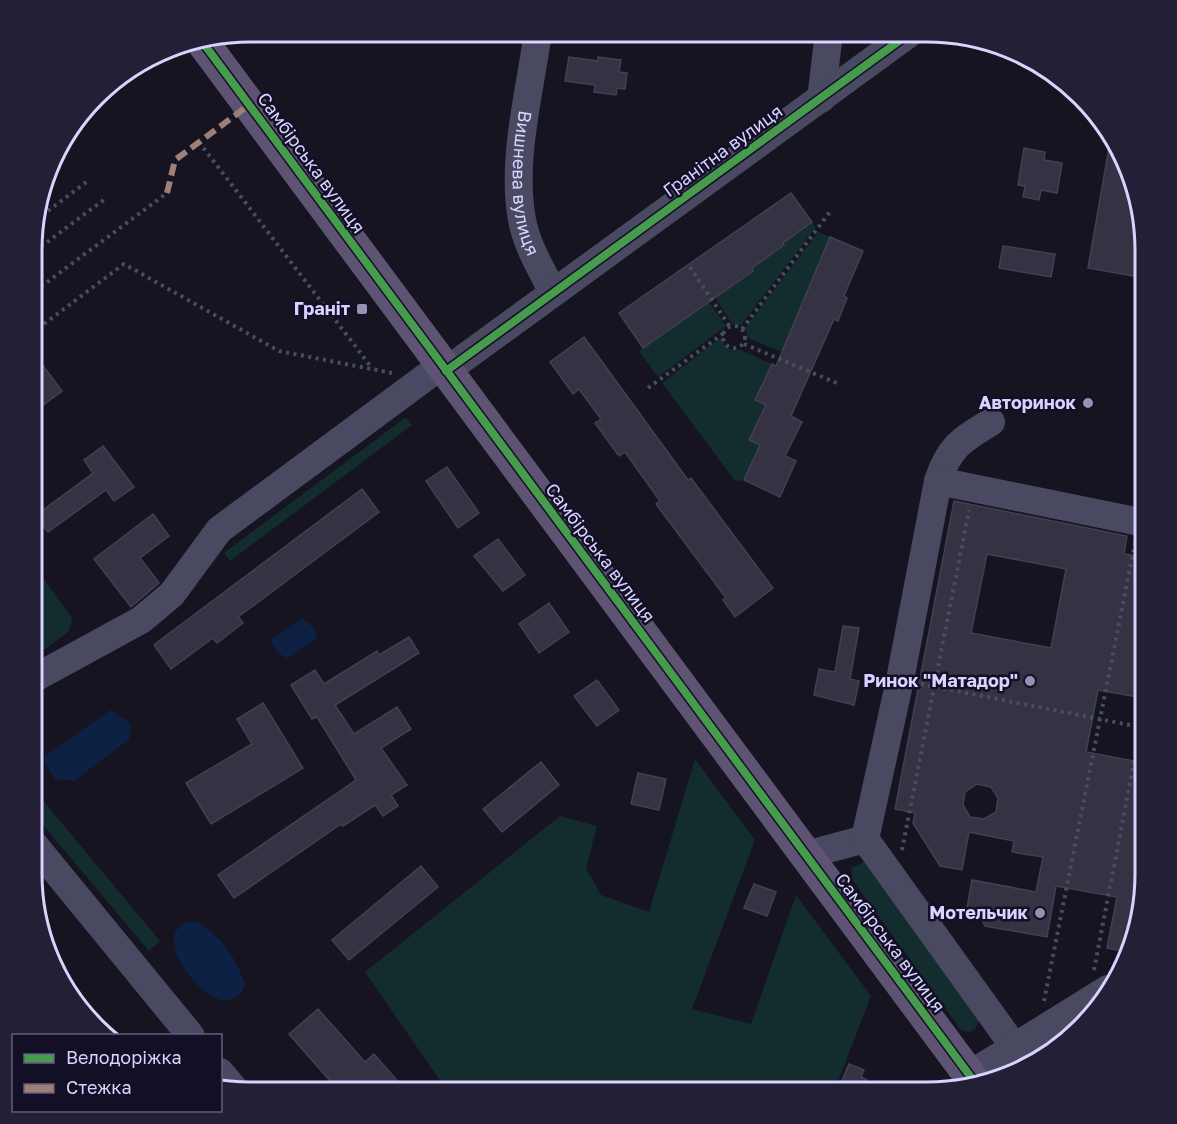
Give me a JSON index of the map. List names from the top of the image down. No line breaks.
{"streets":{"main road":["Самбірська вулиця"],"street":["Гранітна вулиця","Вишнева вулиця"]},"crossings":[["Гранітна вулиця","Самбірська вулиця"],["Гранітна вулиця","Вишнева вулиця"]],"places":{"transit":["Граніт"],"other":["Авторинок","Ринок \"Матадор\"","Мотельчик"]},"legend":["Велодоріжка","Стежка"]}
